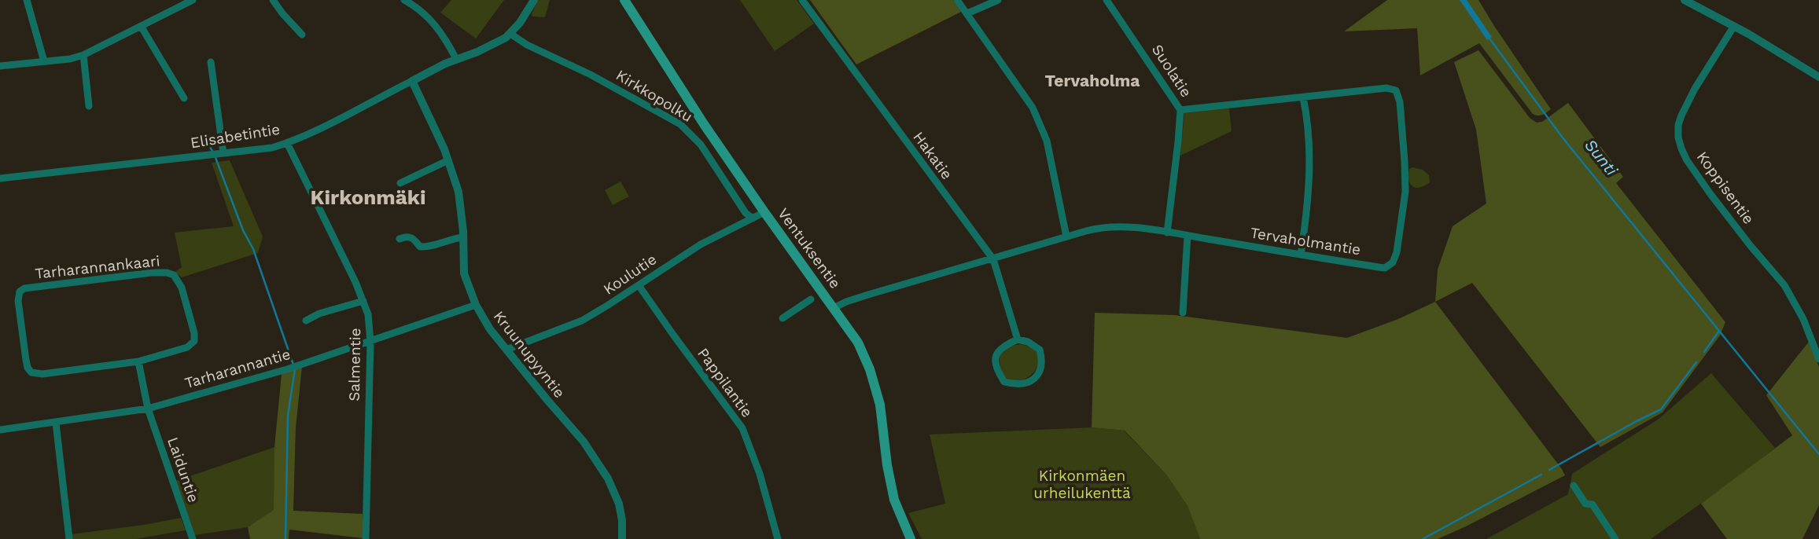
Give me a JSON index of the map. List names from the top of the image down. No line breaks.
{"streets":{"main road":["Ventuksentie"],"street":["Suolatie","Kirkkopolku","Elisabetintie","Hakatie","Koppisentie","Tervaholmantie","Tarharannankaari","Koulutie","Kruunupyyntie","Salmentie","Tarharannantie","Pappilantie","Laiduntie"]},"crossings":[["Suolatie","Tervaholmantie"],["Kirkkopolku","Elisabetintie"],["Kirkkopolku","Koulutie"],["Elisabetintie","Kruunupyyntie"],["Elisabetintie","Salmentie"],["Hakatie","Tervaholmantie"],["Tervaholmantie","Ventuksentie"],["Ventuksentie","Koulutie"],["Koulutie","Kruunupyyntie"],["Koulutie","Pappilantie"],["Kruunupyyntie","Tarharannantie"],["Salmentie","Tarharannantie"],["Tarharannantie","Laiduntie"]],"districts":["Tervaholma","Kirkonmäki"],"water":["Sunti"],"parks":["Kirkonmäen urheilukenttä"]}
